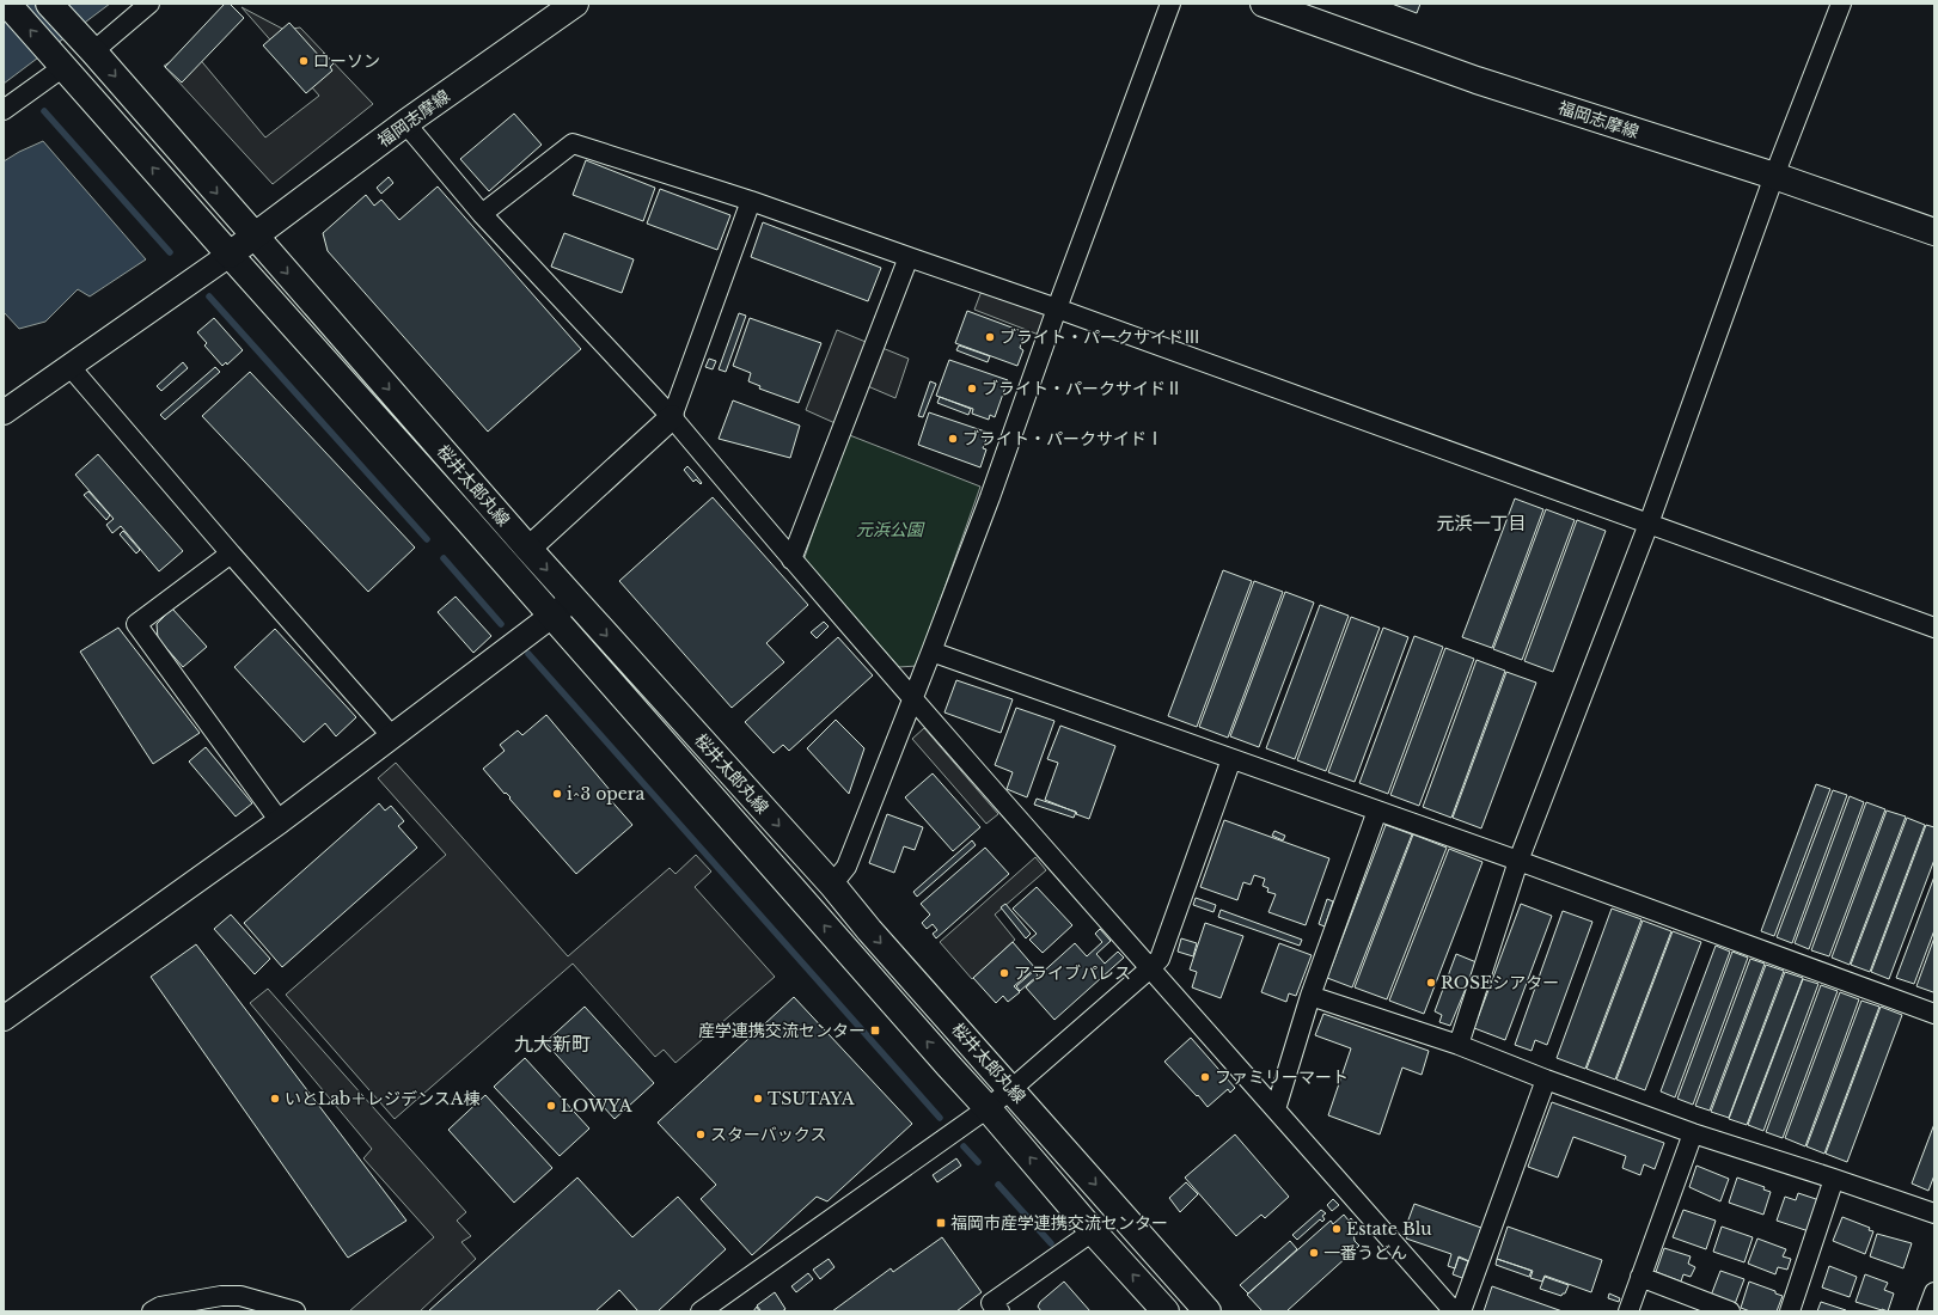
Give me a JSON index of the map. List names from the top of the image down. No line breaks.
{"streets":{"main road":["福岡志摩線","桜井太郎丸線"]},"crossings":[["福岡志摩線","桜井太郎丸線"]],"districts":["元浜一丁目","九大新町"],"parks":["元浜公園"],"places":{"other":["ローソン","ブライト・パークサイドⅢ","ブライト・パークサイドⅡ","ブライト・パークサイドⅠ","i^3 opera","アライブパレス","ROSEシアター","ファミリーマート","いとLab＋レジデンスA棟","TSUTAYA","LOWYA","スターバックス","Estate Blu","一番うどん"],"transit":["産学連携交流センター","福岡市産学連携交流センター"]}}
